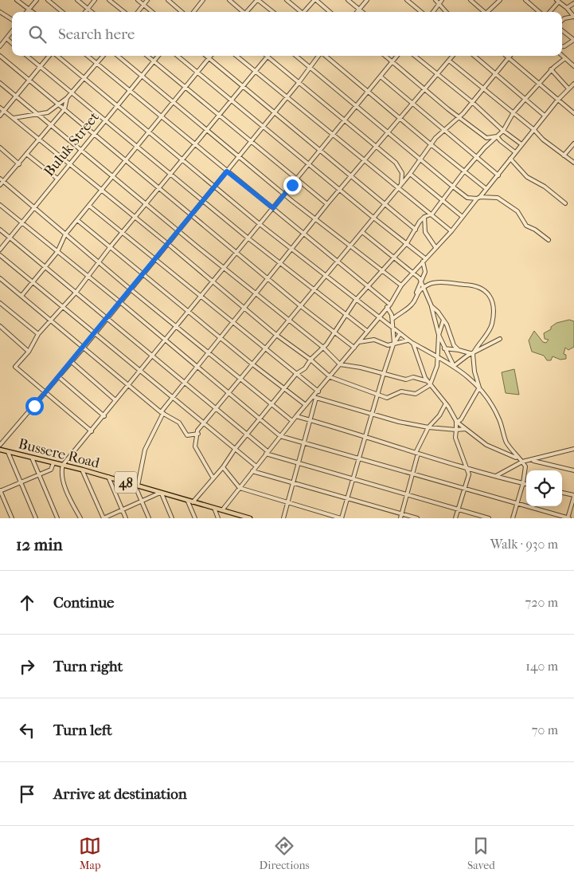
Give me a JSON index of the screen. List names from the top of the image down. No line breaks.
{"streets":{"main road":["Bussere Road","48"],"street":["Buluk Street"]},"page":{"search":"Search here","heading":["12 min","Walk · 930 m"],"list":[["Continue","720 m"],["Turn right","140 m"],["Turn left","70 m"],"Arrive at destination"],"nav":["Map","Directions","Saved"]}}
